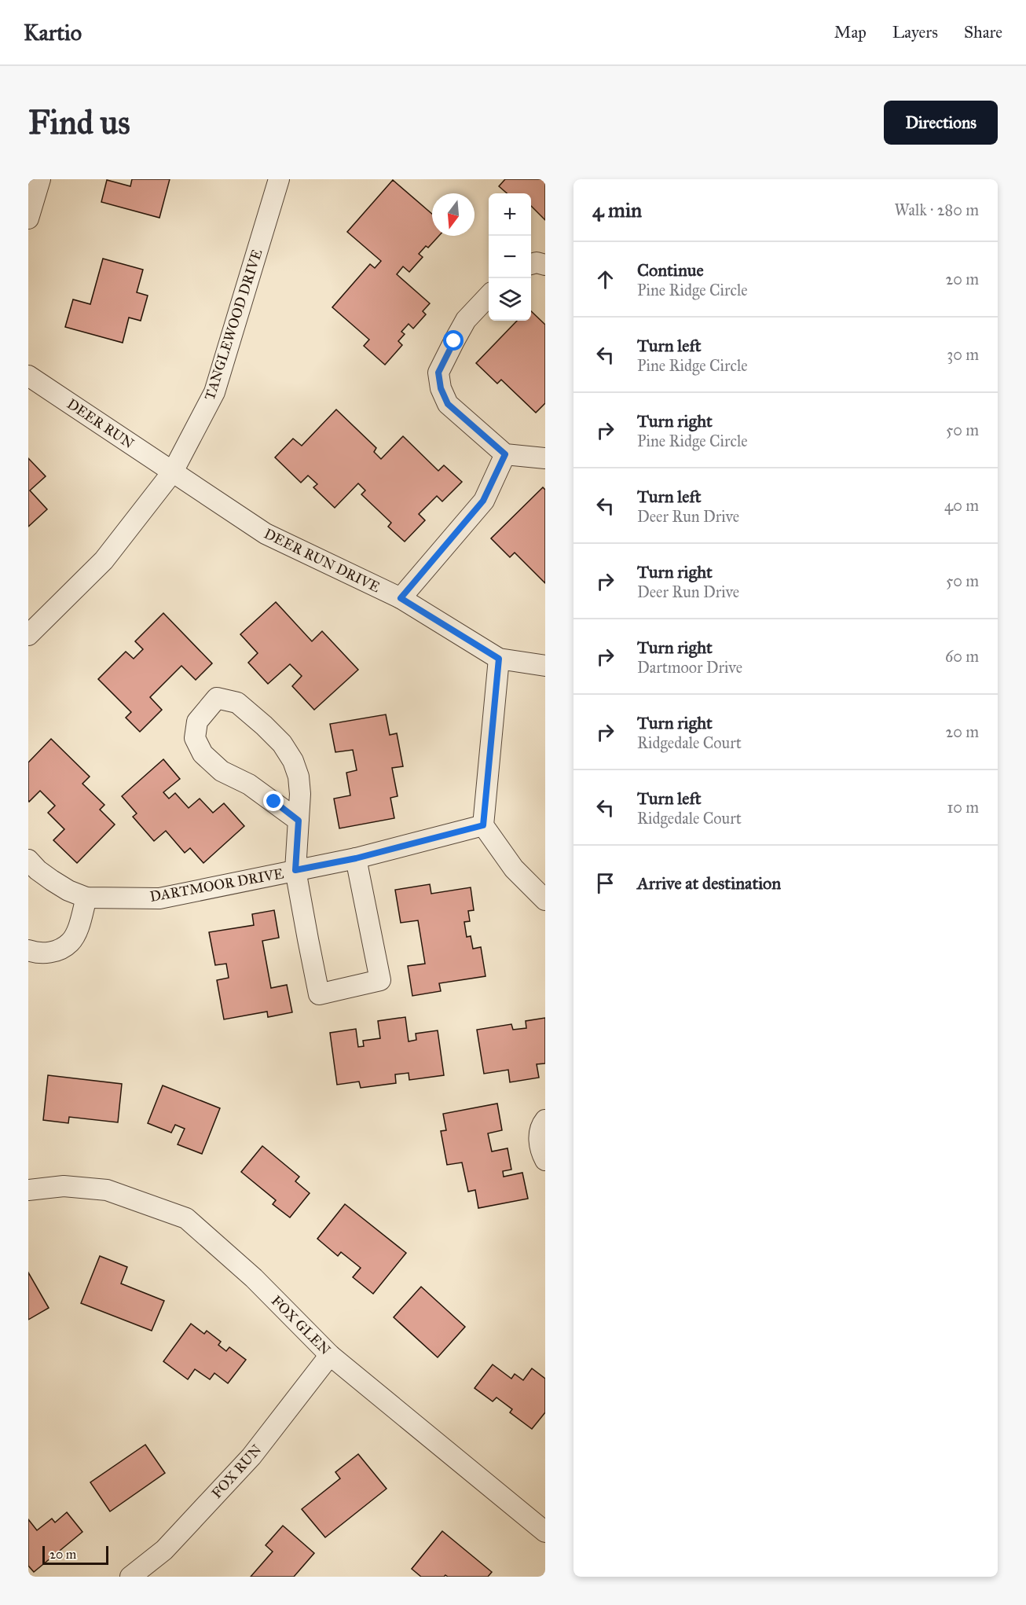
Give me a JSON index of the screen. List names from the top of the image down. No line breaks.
{"streets":{"street":["TANGLEWOOD DRIVE","DEER RUN","DEER RUN DRIVE","DARTMOOR DRIVE","FOX GLEN","FOX RUN"]},"crossings":[["TANGLEWOOD DRIVE","DEER RUN"],["TANGLEWOOD DRIVE","DEER RUN DRIVE"],["DEER RUN","DEER RUN DRIVE"],["FOX GLEN","FOX RUN"]],"scale_bar":"20 m","north":"bottom","page":{"header":"Kartio","nav":["Map","Layers","Share"],"buttons":"Directions","title":"Find us","heading":["4 min","Walk · 280 m"],"map_buttons":["+","−"],"list":[["Continue","Pine Ridge Circle","20 m"],["Turn left","Pine Ridge Circle","30 m"],["Turn right","Pine Ridge Circle","50 m"],["Turn left","Deer Run Drive","40 m"],["Turn right","Deer Run Drive","50 m"],["Turn right","Dartmoor Drive","60 m"],["Turn right","Ridgedale Court","20 m"],["Turn left","Ridgedale Court","10 m"],"Arrive at destination"],"scale":"20 m"}}
